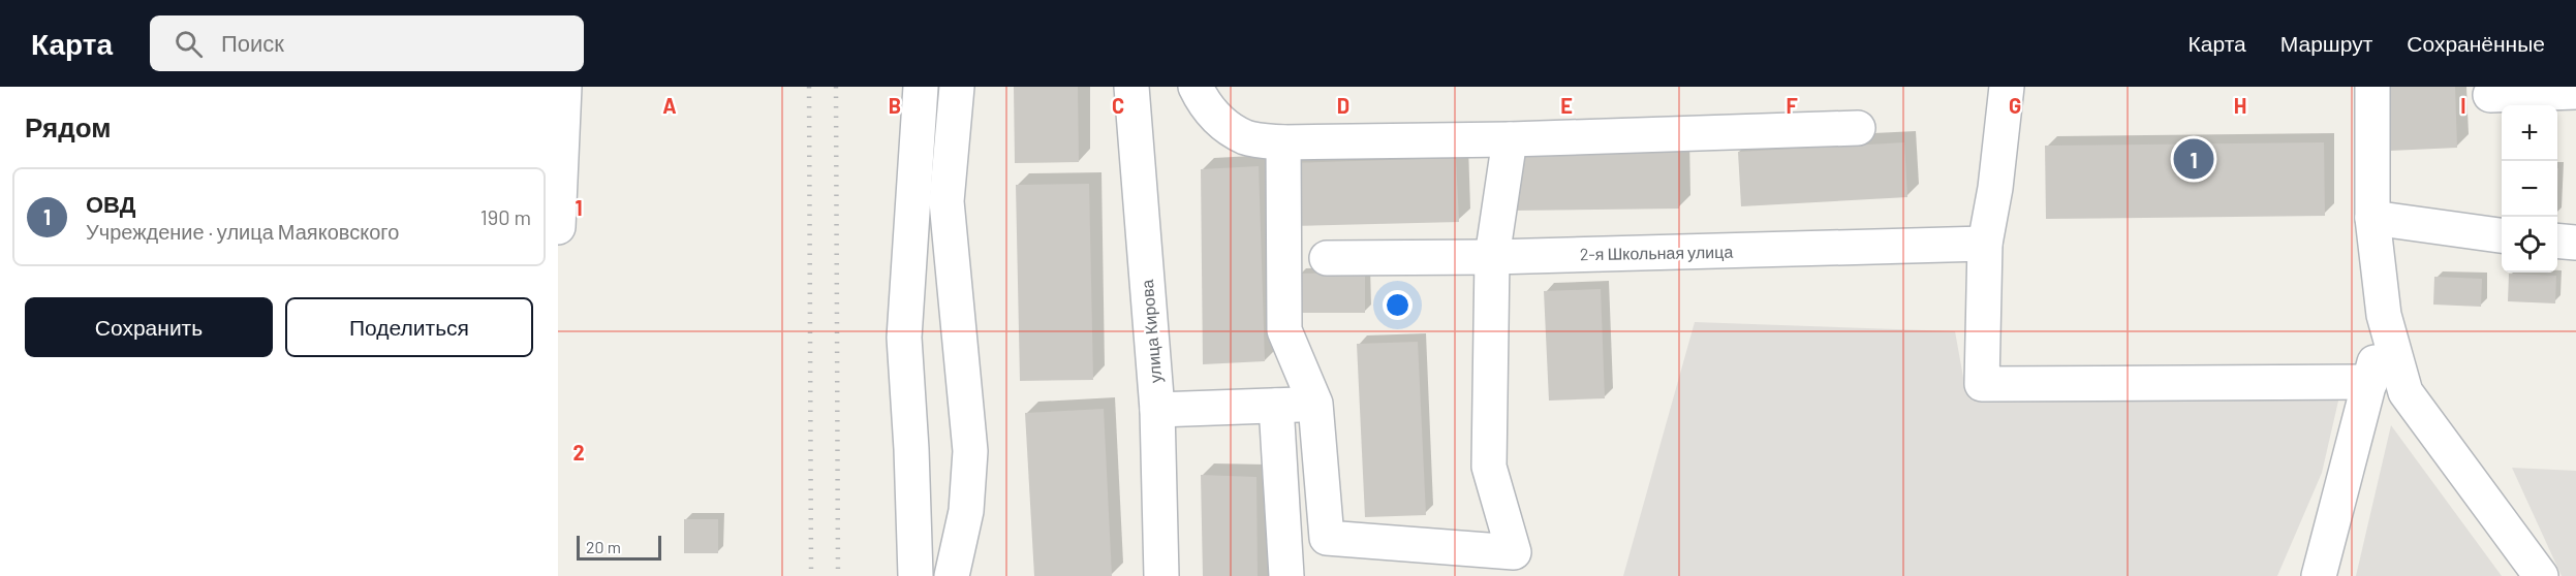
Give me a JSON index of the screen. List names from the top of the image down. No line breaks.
{"streets":{"street":["2-я Школьная улица","улица Кирова"]},"scale_bar":"20 m","page":{"header":"Карта","search":"Поиск","nav":["Карта","Маршрут","Сохранённые"],"heading":"Рядом","map_buttons":["+","−"],"pins":"1","list":[{"mark":"1","name":"ОВД","note":"Учреждение · улица Маяковского","value":"190 m"}],"buttons":["Сохранить","Поделиться"],"scale":"20 m"},"grid":{"columns":["A","B","C","D","E","F","G","H","I"],"rows":["1","2"]}}
